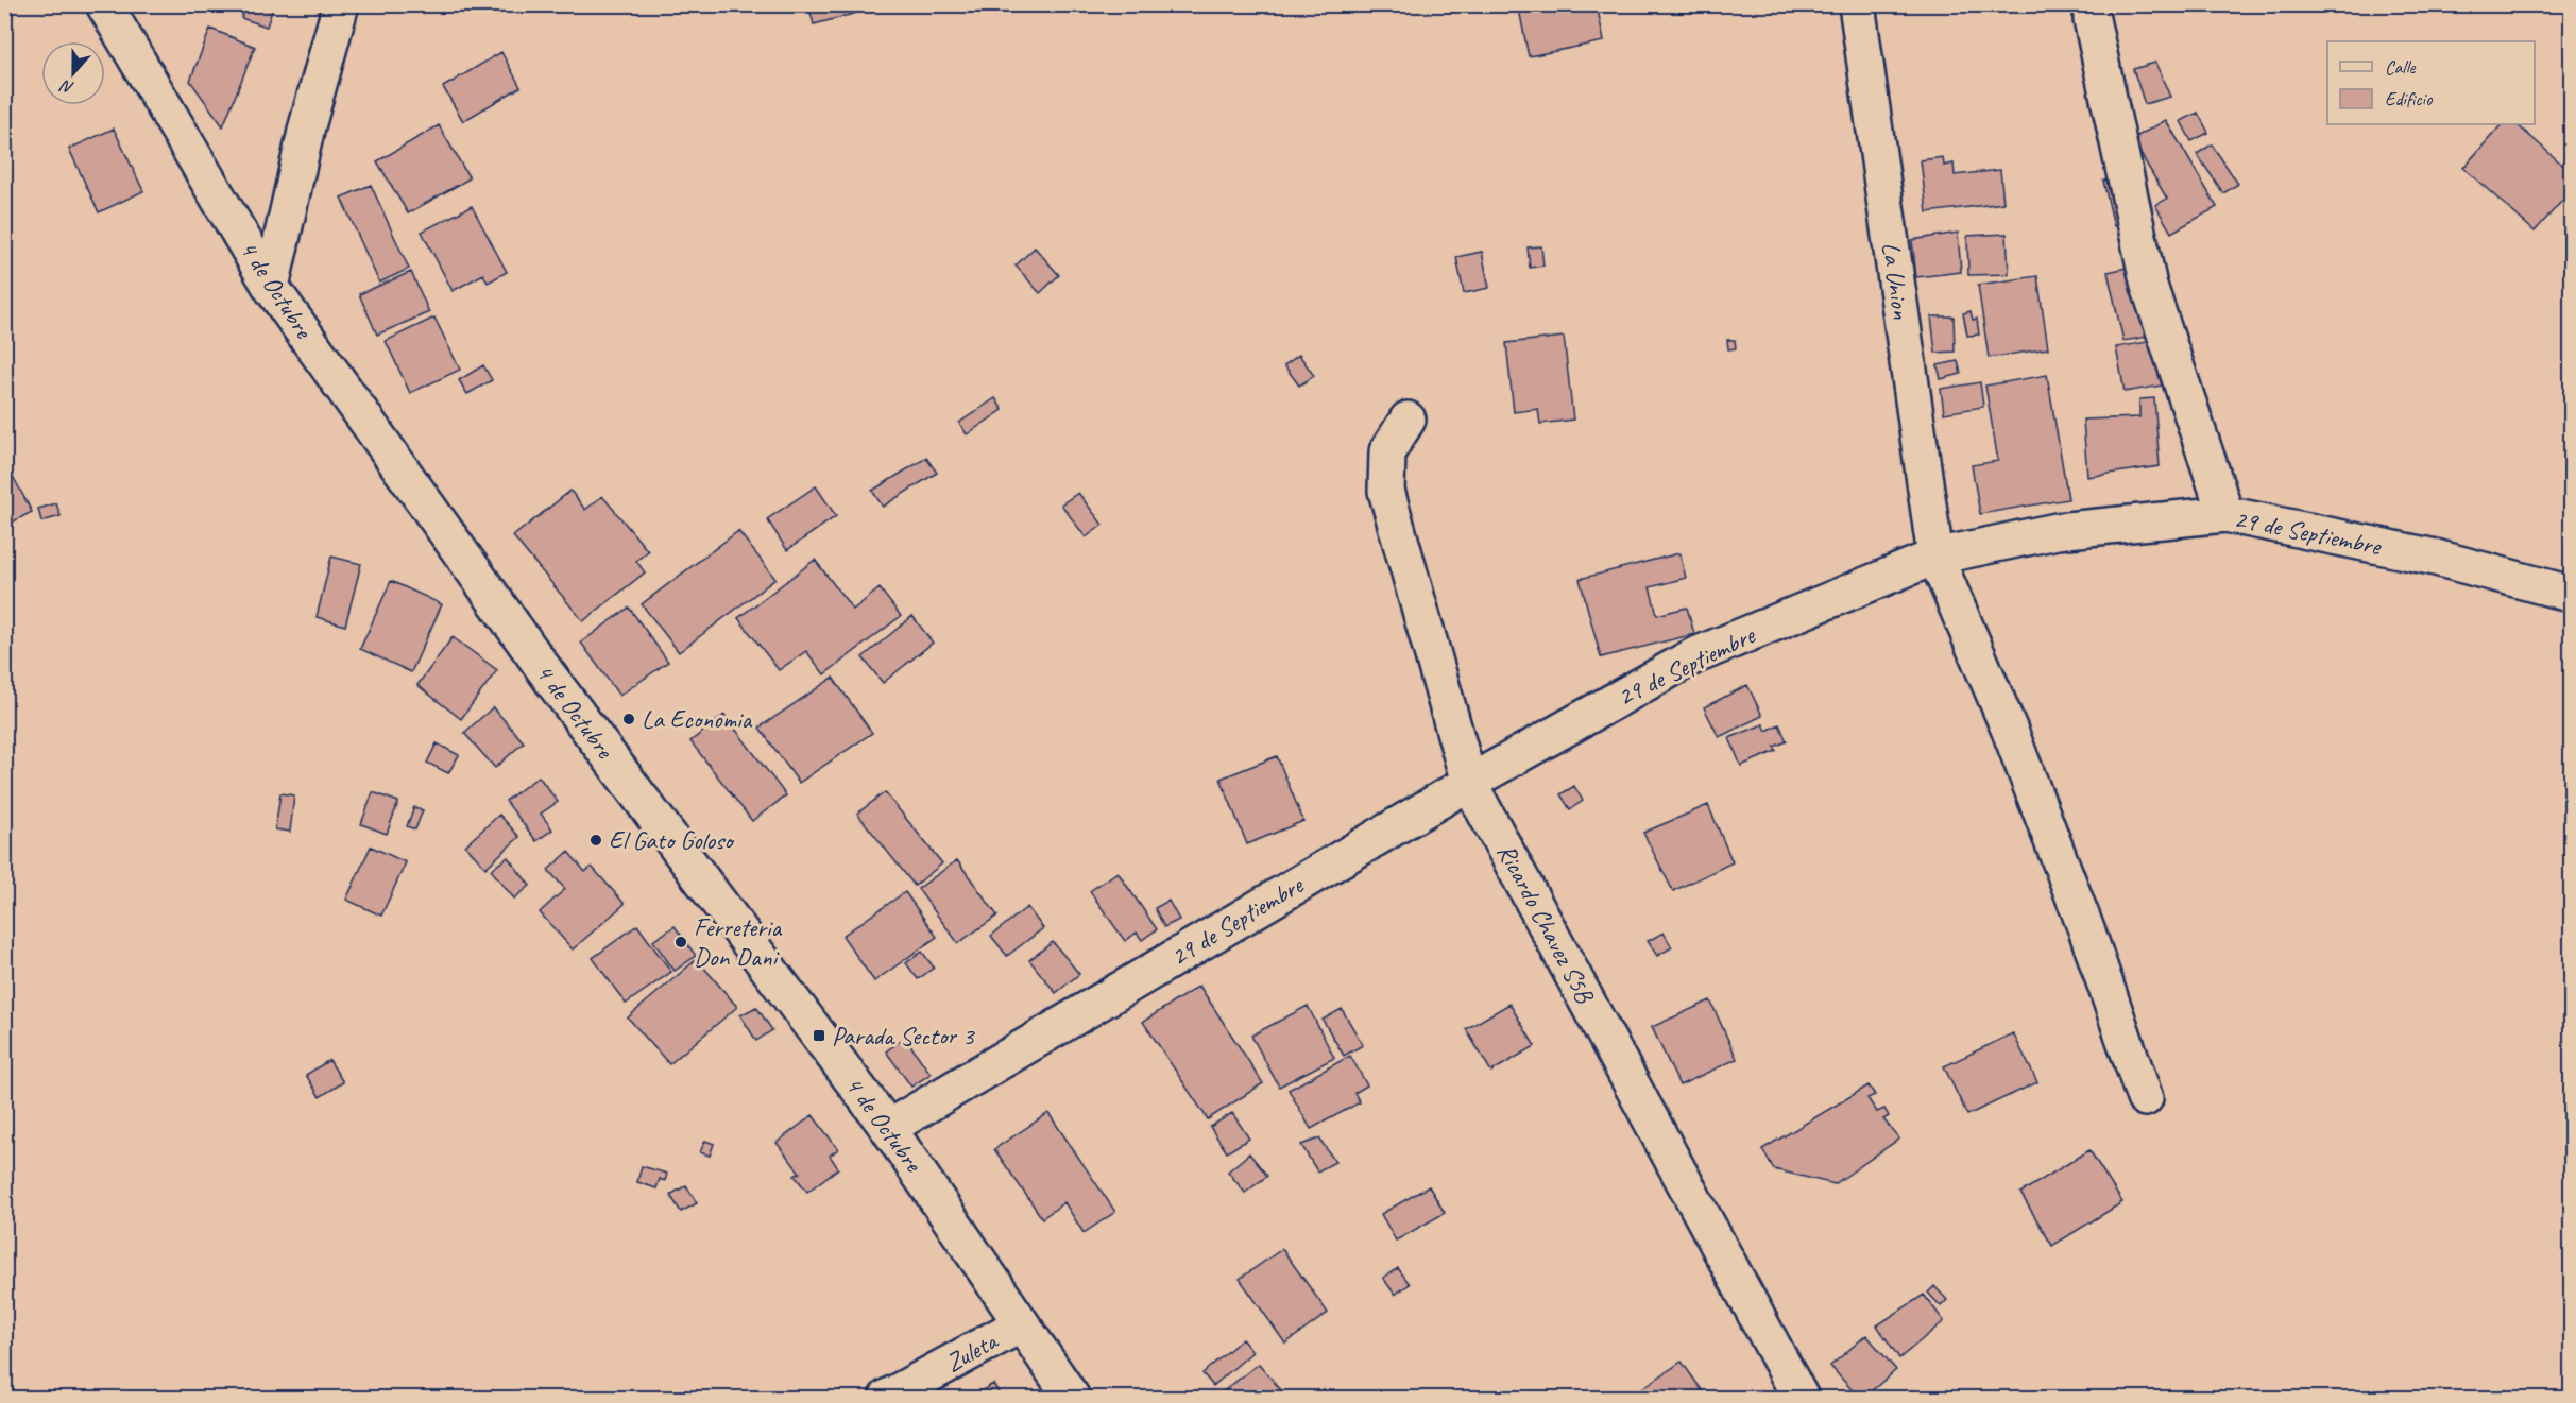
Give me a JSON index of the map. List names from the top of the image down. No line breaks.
{"streets":{"street":["La Union","4 de Octubre","29 de Septiembre","Ricardo Chavez S5B","Zuleta"]},"crossings":[["La Union","29 de Septiembre"],["4 de Octubre","29 de Septiembre"],["4 de Octubre","Zuleta"],["29 de Septiembre","Ricardo Chavez S5B"]],"places":{"other":["La Economia","El Gato Goloso","Ferreteria Don Dani"],"transit":["Parada Sector 3"]},"legend":["Calle","Edificio"],"north":"bottom"}
